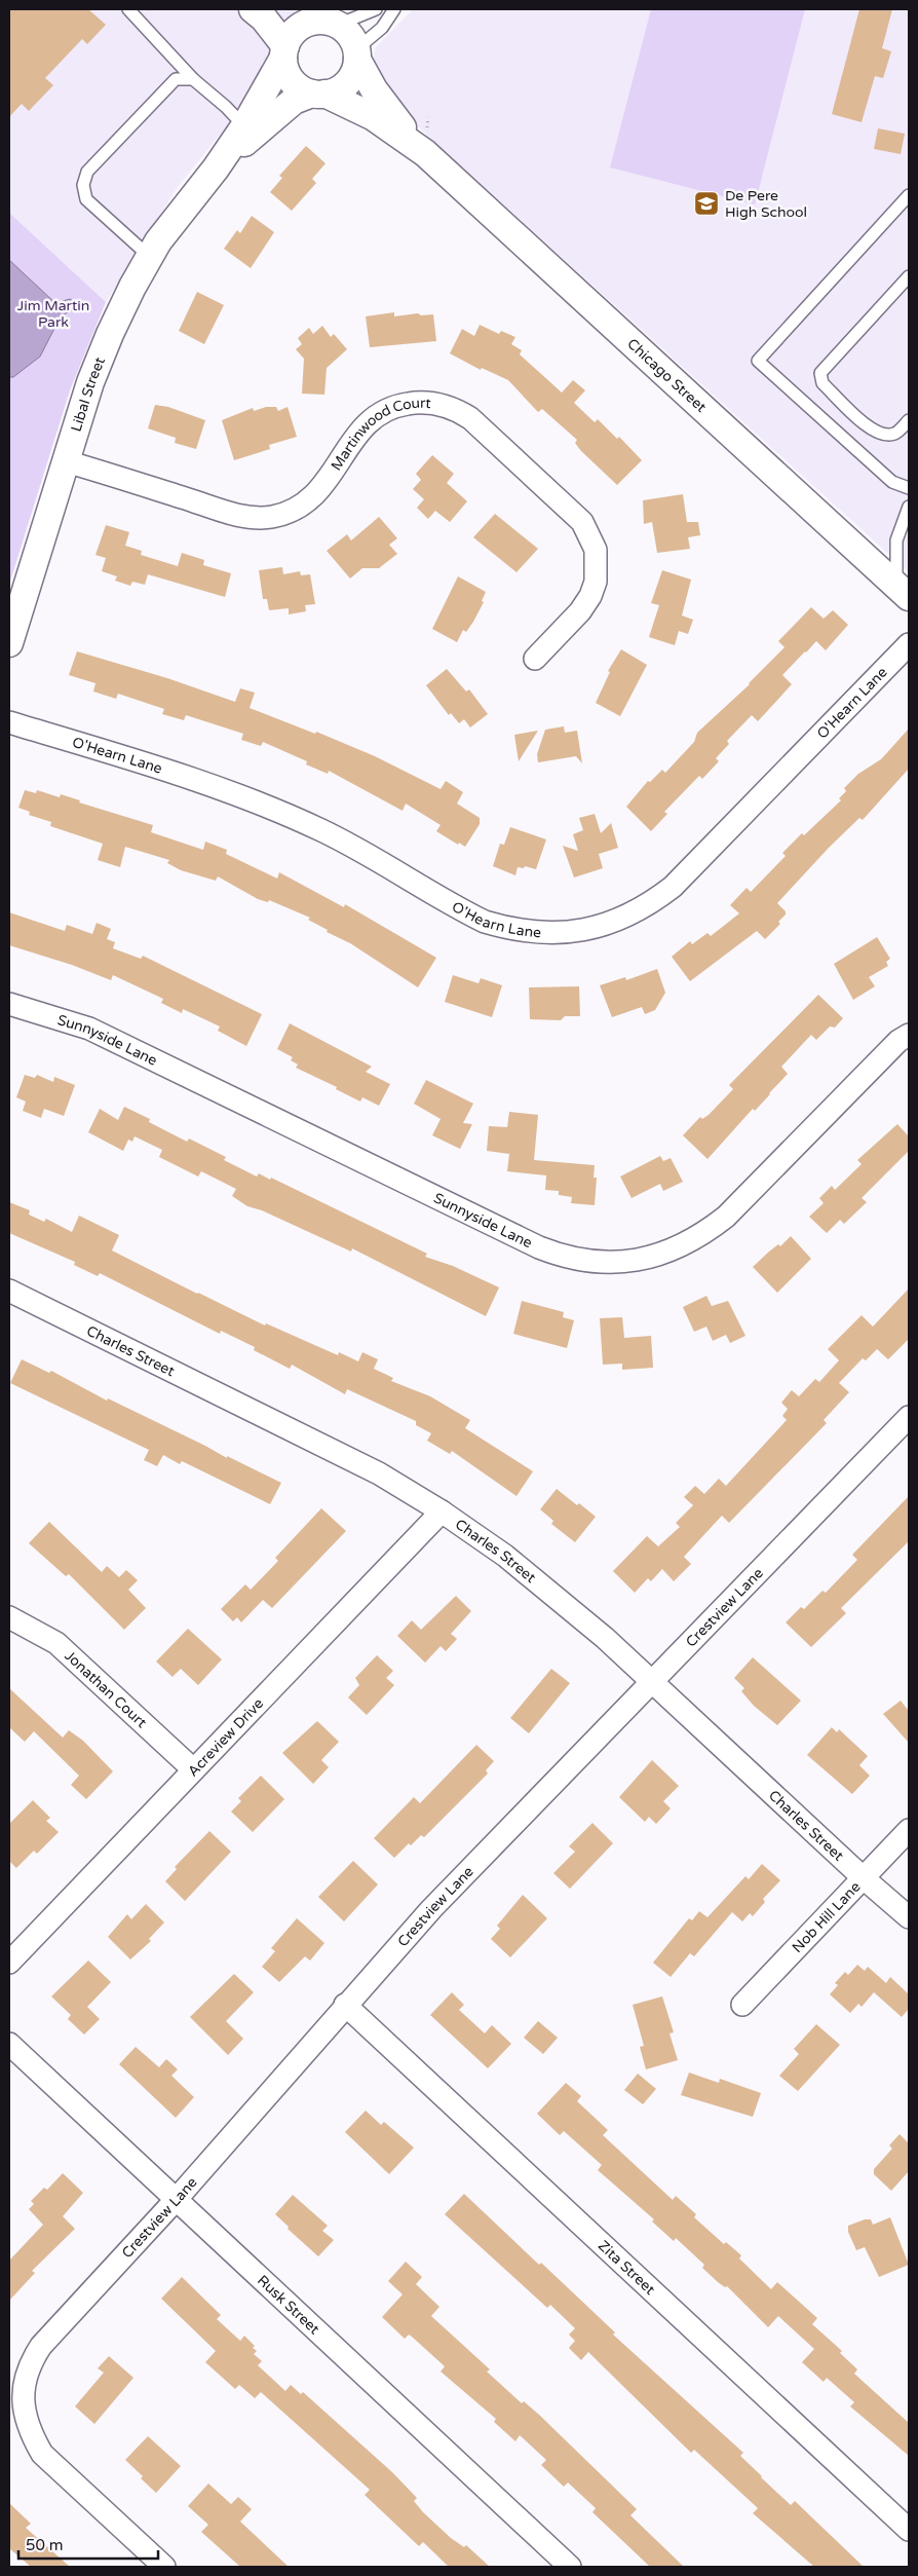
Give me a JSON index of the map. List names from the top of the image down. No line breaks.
{"streets":{"street":["Chicago Street","Libal Street","Martinwood Court","O'Hearn Lane","Sunnyside Lane","Charles Street","Crestview Lane","Jonathan Court","Acreview Drive","Nob Hill Lane","Zita Street","Rusk Street"]},"crossings":[["Chicago Street","Libal Street"],["Libal Street","Martinwood Court"],["Charles Street","Crestview Lane"],["Charles Street","Acreview Drive"],["Charles Street","Nob Hill Lane"],["Crestview Lane","Zita Street"],["Crestview Lane","Rusk Street"],["Jonathan Court","Acreview Drive"]],"parks":["Jim Martin Park"],"places":{"school or university":["De Pere High School"]},"scale_bar":"50 m"}
